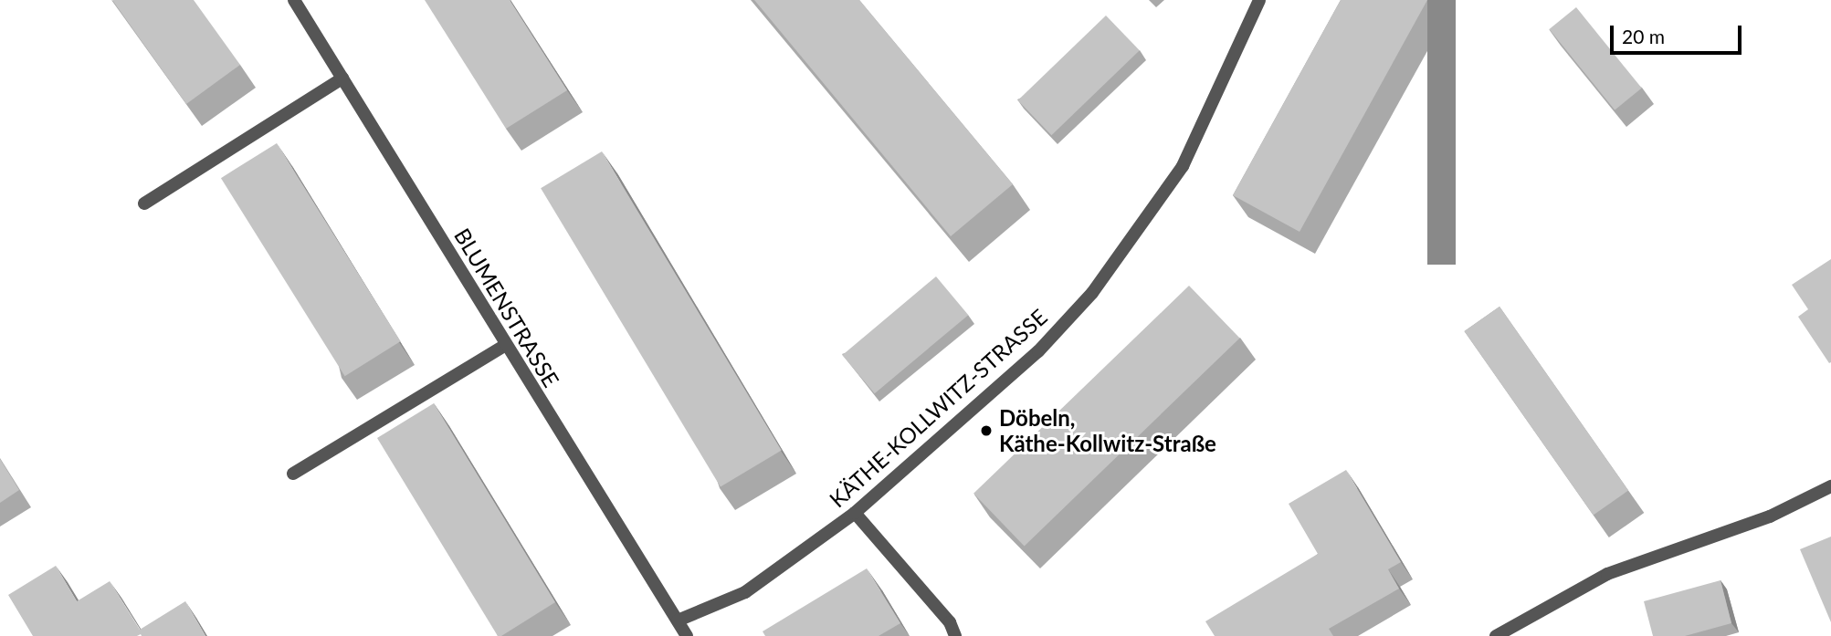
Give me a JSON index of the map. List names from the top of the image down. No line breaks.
{"streets":{"street":["BLUMENSTRASSE","KÄTHE-KOLLWITZ-STRASSE"]},"crossings":[["BLUMENSTRASSE","KÄTHE-KOLLWITZ-STRASSE"]],"places":["Döbeln, Käthe-Kollwitz-Straße"],"scale_bar":"20 m"}
